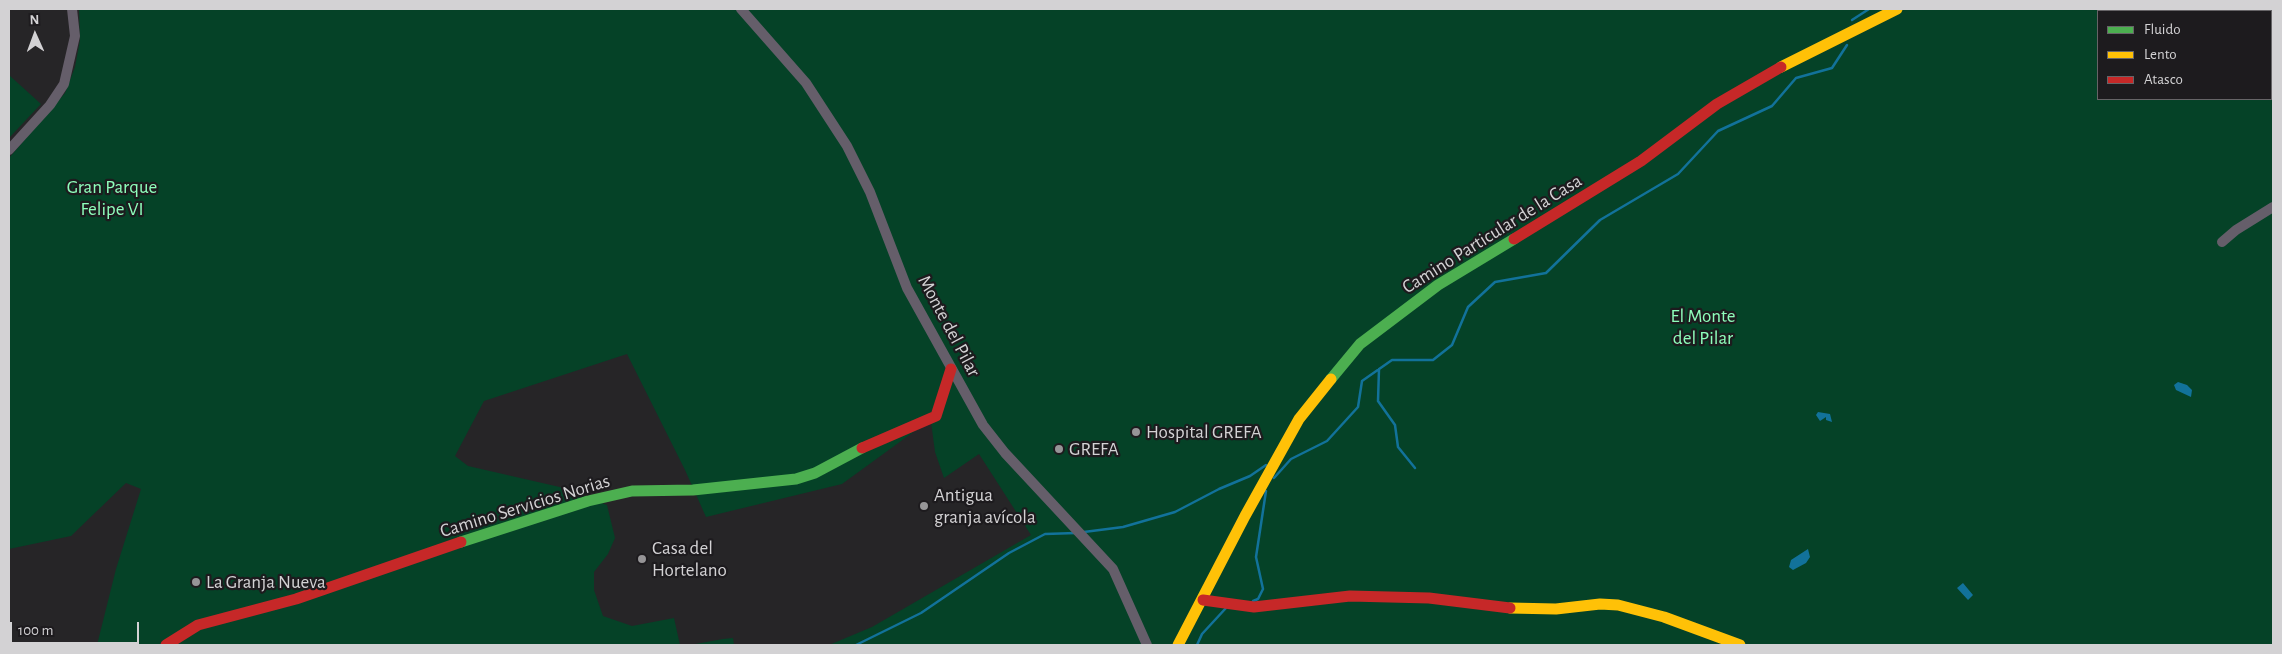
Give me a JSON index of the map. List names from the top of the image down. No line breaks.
{"streets":{"street":["Camino Particular de la Casa","Monte del Pilar","Camino Servicios Norias"]},"crossings":[["Monte del Pilar","Camino Servicios Norias"]],"parks":["Gran Parque Felipe VI","El Monte del Pilar"],"places":["Hospital GREFA","GREFA","Antigua granja avícola","Casa del Hortelano","La Granja Nueva"],"legend":["Fluido","Lento","Atasco"],"scale_bar":"100 m","north":"top"}
